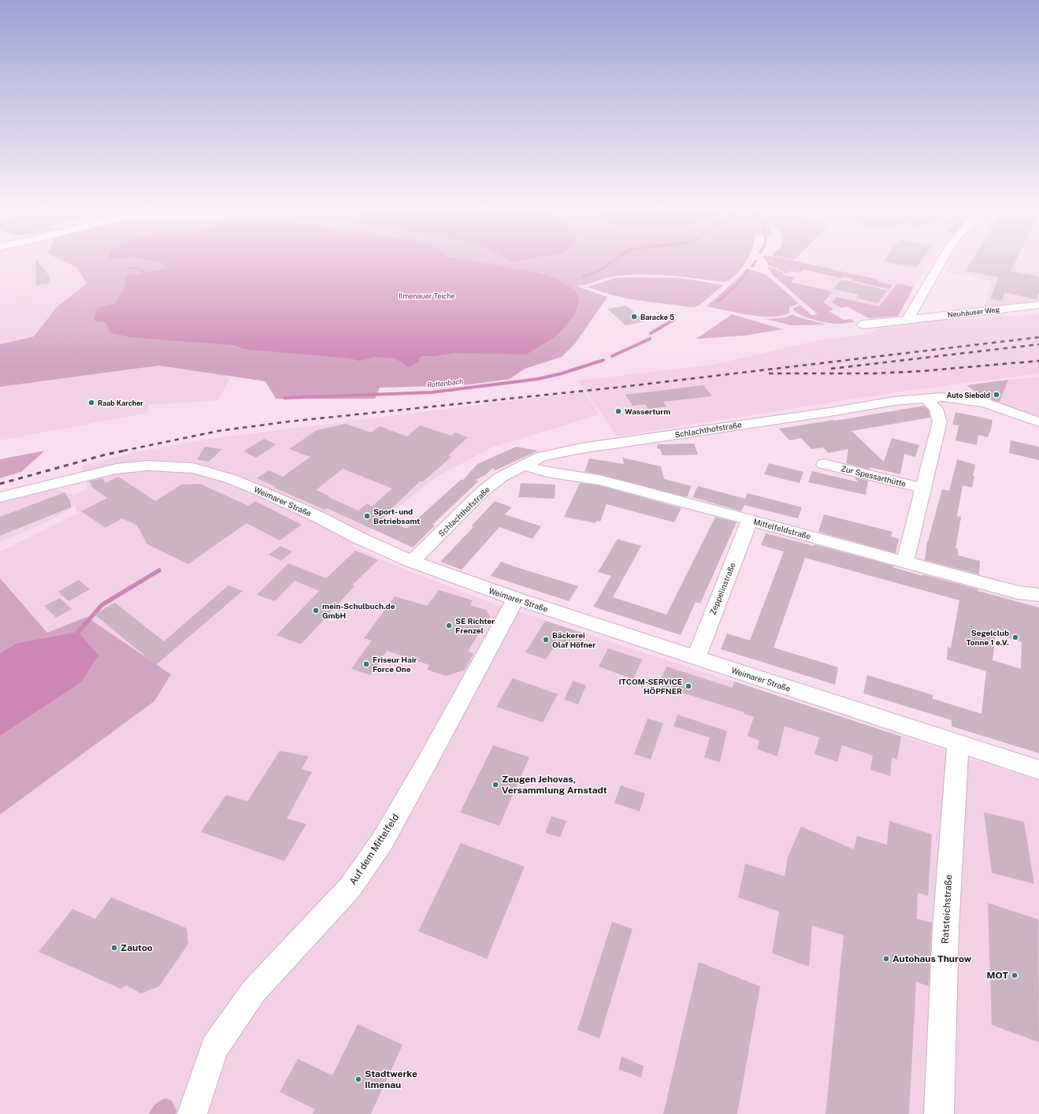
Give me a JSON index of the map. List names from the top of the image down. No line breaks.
{"streets":{"street":["Neuhäuser Weg","Schlachthofstraße","Zur Spessarthütte","Weimarer Straße","Mittelfeldstraße","Zeppelinstraße","Auf dem Mittelfeld","Ratsteichstraße"]},"crossings":[["Schlachthofstraße","Weimarer Straße"],["Schlachthofstraße","Mittelfeldstraße"],["Weimarer Straße","Zeppelinstraße"],["Weimarer Straße","Auf dem Mittelfeld"],["Weimarer Straße","Ratsteichstraße"],["Mittelfeldstraße","Zeppelinstraße"]],"water":["Rottenbach"],"parks":["Ilmenauer Teiche"],"places":["Baracke 5","Auto Siebold","Raab Karcher","Wasserturm","Sport- und Betriebsamt","mein-Schulbuch.de GmbH","SE Richter Frenzel","Segelclub Tonne 1 e.V.","Bäckerei Olaf Höfner","Friseur Hair Force One","ITCOM-SERVICE HÖPFNER","Zeugen Jehovas, Versammlung Arnstadt","Zautoo","Autohaus Thurow","MOT","Stadtwerke Ilmenau"]}
